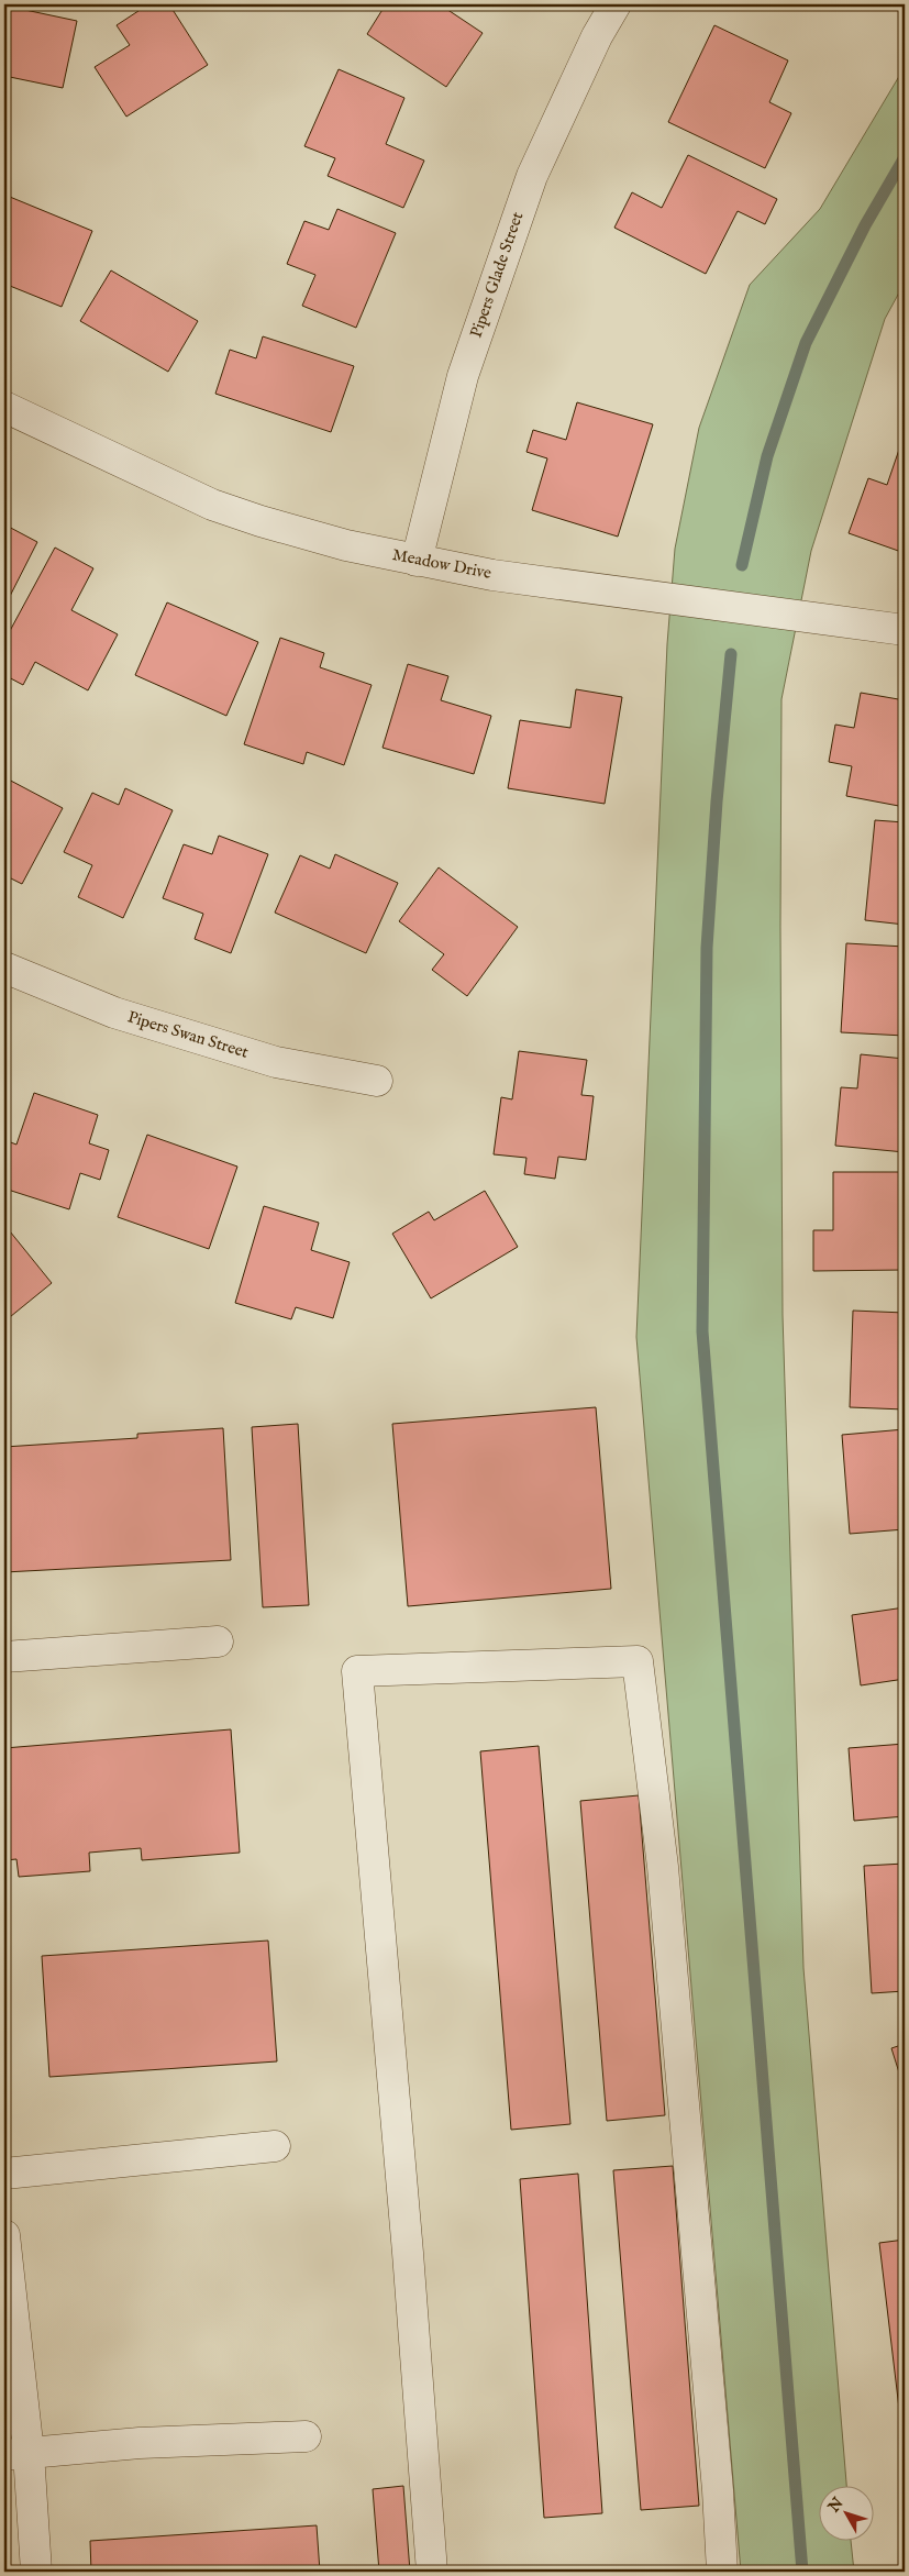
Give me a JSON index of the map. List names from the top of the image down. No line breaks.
{"streets":{"street":["Pipers Glade Street","Meadow Drive","Pipers Swan Street"]},"crossings":[["Pipers Glade Street","Meadow Drive"]],"north":"top left"}
